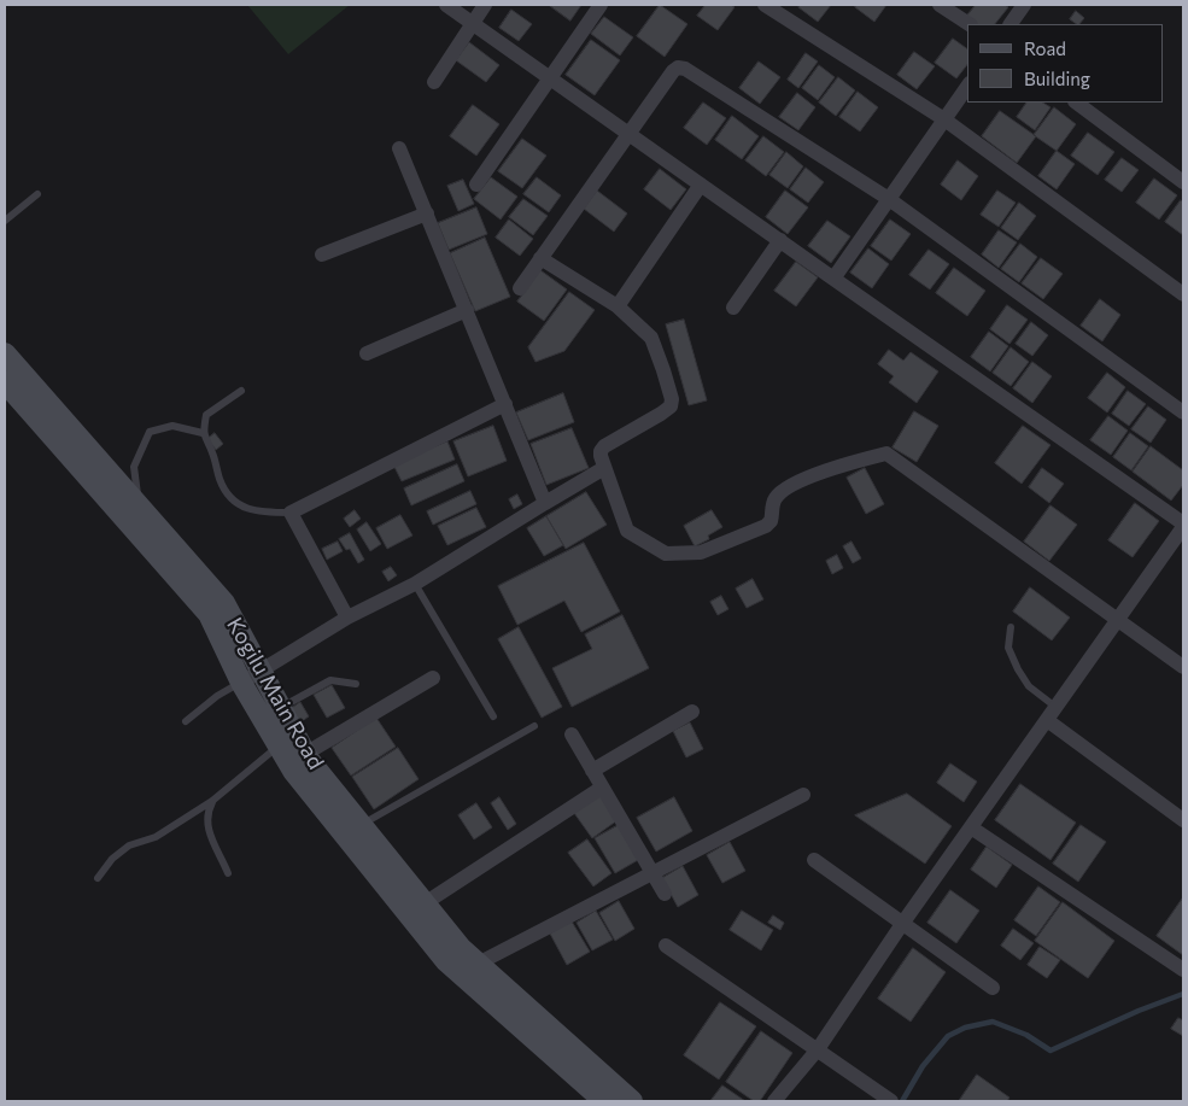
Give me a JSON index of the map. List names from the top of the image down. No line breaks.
{"streets":{"main road":["Kogilu Main Road"]},"legend":["Road","Building"]}
